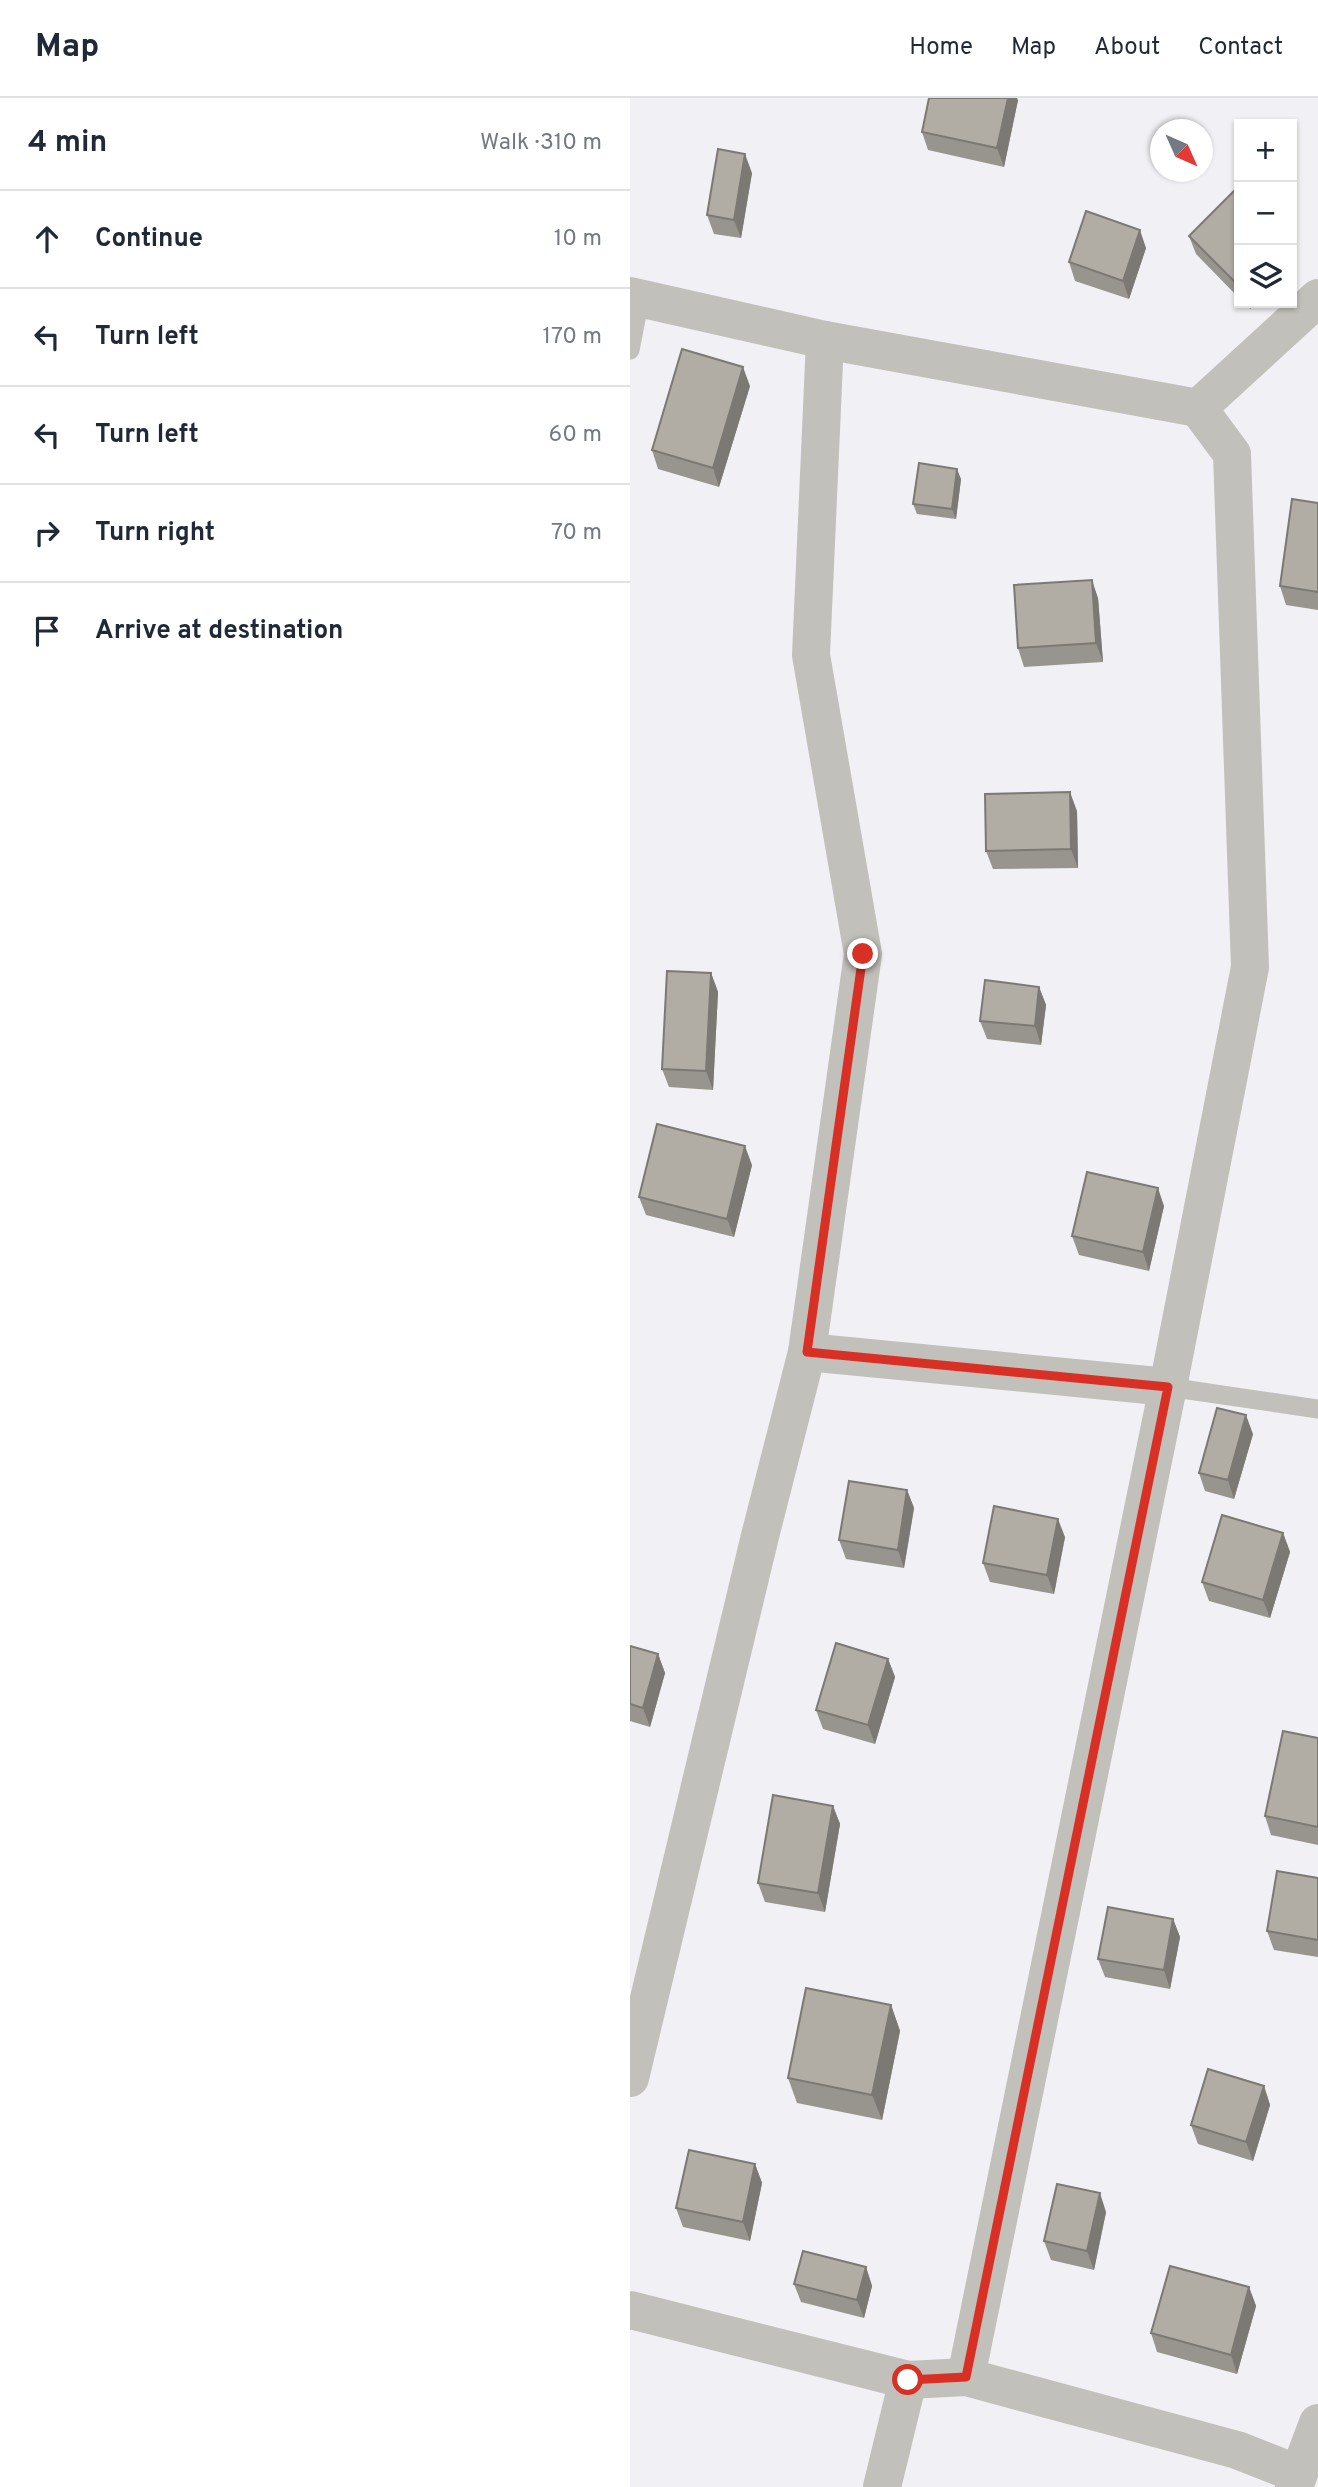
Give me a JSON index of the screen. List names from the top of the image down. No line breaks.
{"north":"bottom right","page":{"header":"Map","nav":["Home","Map","About","Contact"],"heading":["4 min","Walk · 310 m"],"map_buttons":["+","−"],"list":[["Continue","10 m"],["Turn left","170 m"],["Turn left","60 m"],["Turn right","70 m"],"Arrive at destination"]}}
